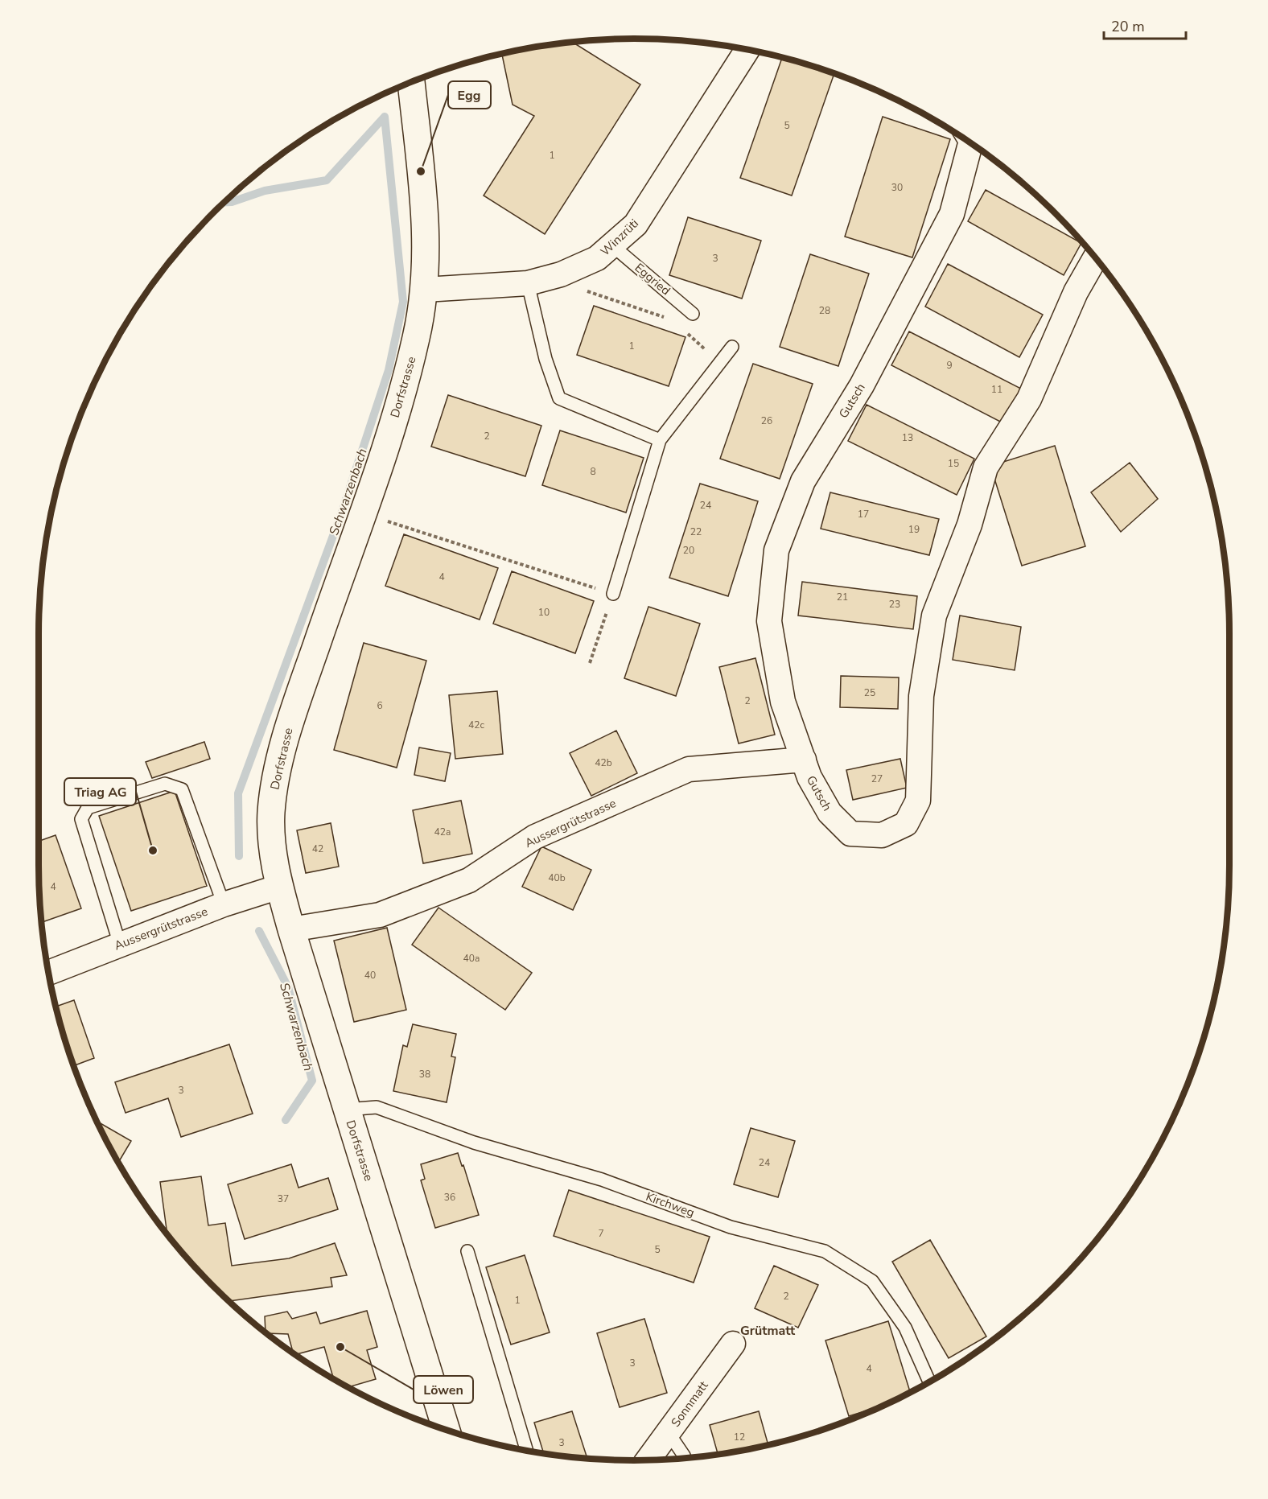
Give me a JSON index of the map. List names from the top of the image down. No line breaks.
{"streets":{"street":["Winzrüti","Dorfstrasse","Gutsch","Aussergrütstrasse","Sonnmatt"],"lane":["Eggried","Kirchweg"]},"crossings":[["Winzrüti","Eggried"],["Winzrüti","Dorfstrasse"],["Dorfstrasse","Aussergrütstrasse"],["Dorfstrasse","Kirchweg"],["Gutsch","Aussergrütstrasse"]],"districts":["Grütmatt"],"water":["Schwarzenbach"],"places":["Egg","Triag AG","Löwen"],"house_numbers":["5","1","30","3","28","1","9","11","26","2","13","15","8","24","17","19","22","20","4","21","23","10","25","2","6","42c","42b","27","42a","42","40b","4","40a","40","38","3","24","36","37","7","5","2","1","3","4","12","3"],"scale_bar":"20 m"}
